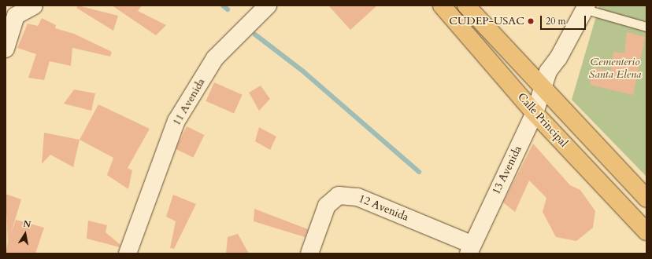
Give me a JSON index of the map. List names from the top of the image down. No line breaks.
{"streets":{"main road":["Calle Principal"],"street":["11 Avenida","13 Avenida","12 Avenida"]},"crossings":[["Calle Principal","13 Avenida"],["13 Avenida","12 Avenida"]],"parks":["Cementerio Santa Elena"],"places":["CUDEP-USAC"],"scale_bar":"20 m","north":"top"}
